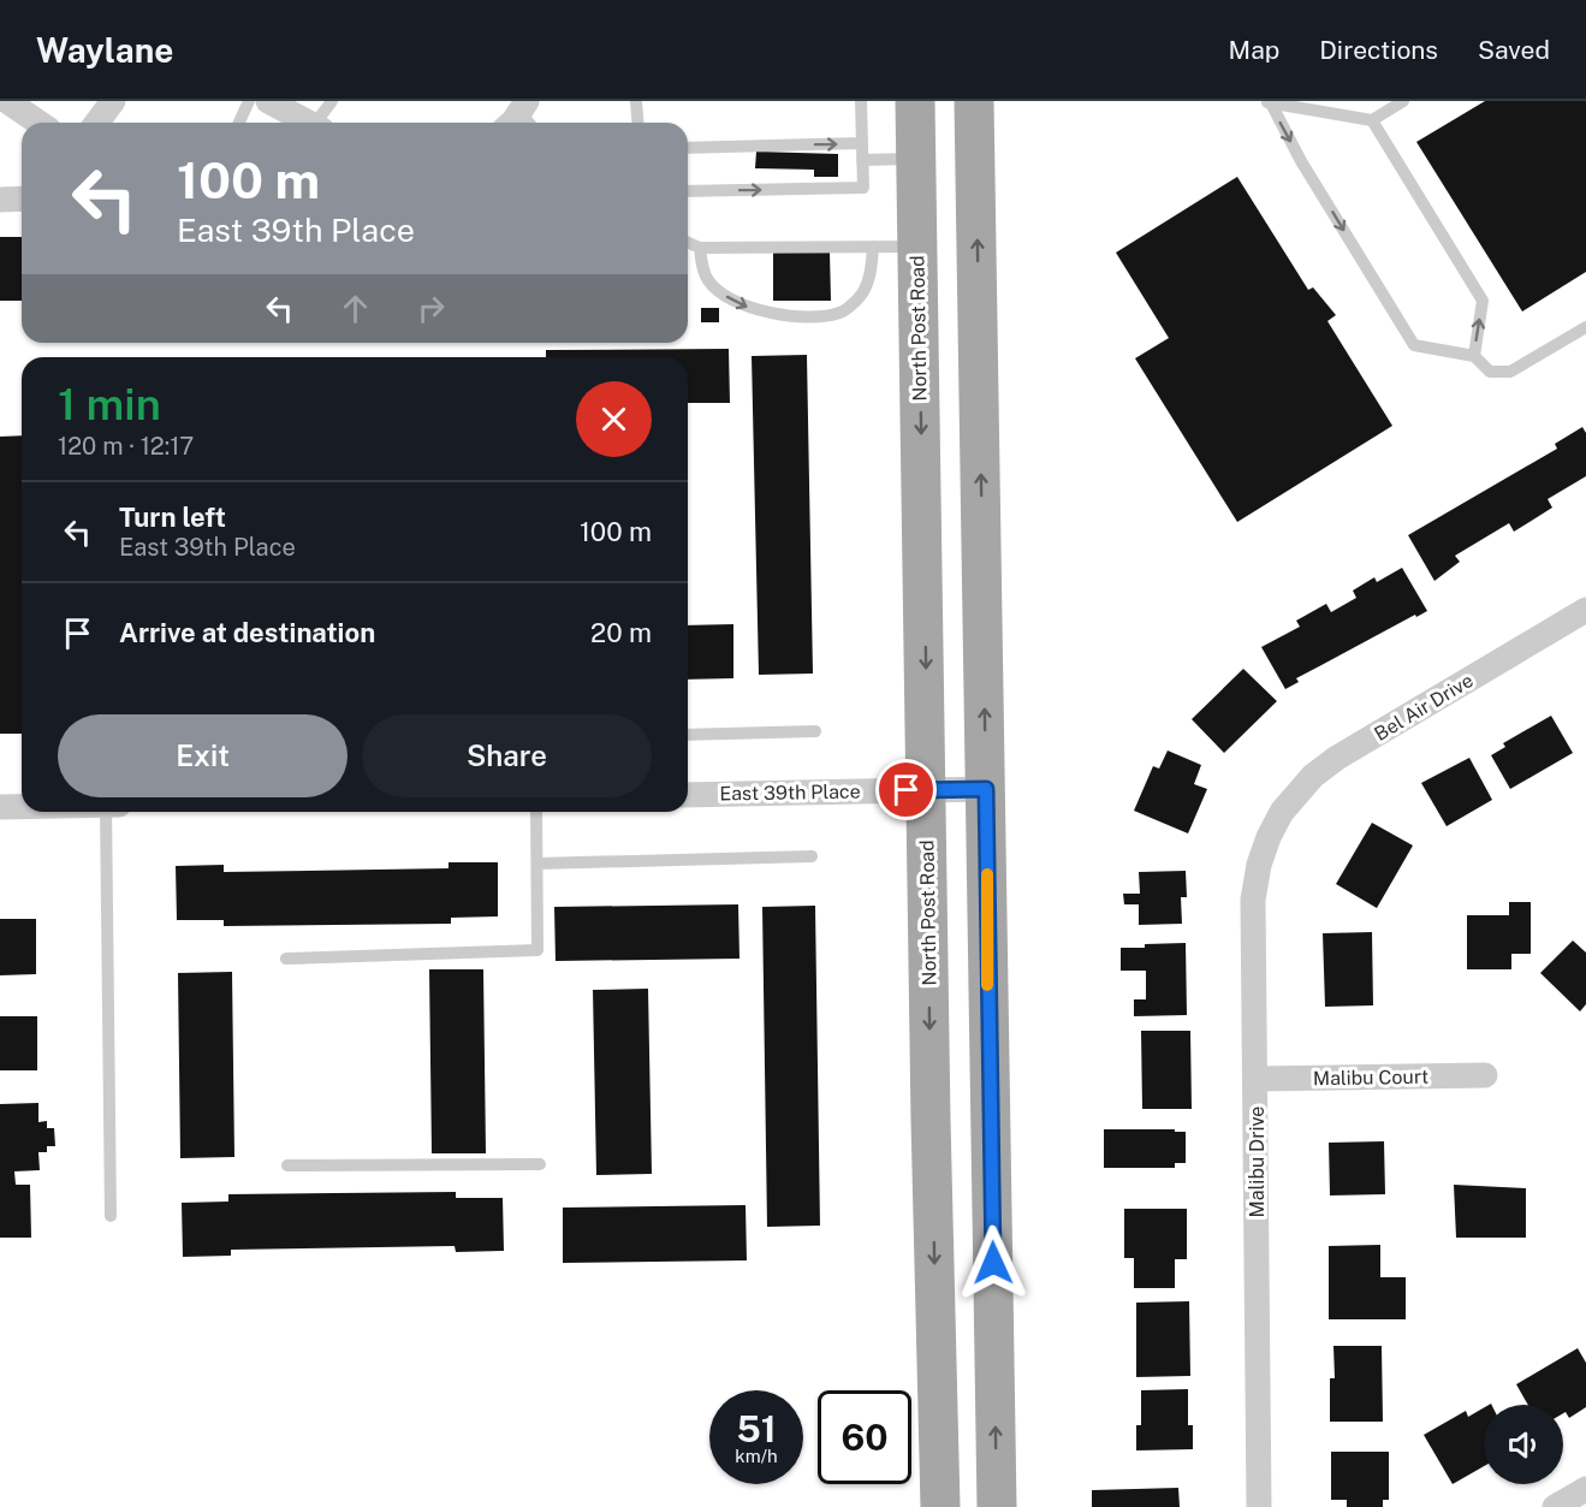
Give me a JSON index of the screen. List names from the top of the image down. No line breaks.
{"streets":{"main road":["North Post Road"],"street":["Bel Air Drive","East 39th Place","Malibu Court","Malibu Drive"]},"crossings":[["North Post Road","East 39th Place"],["Bel Air Drive","Malibu Drive"],["Malibu Court","Malibu Drive"]],"page":{"header":"Waylane","nav":["Map","Directions","Saved"],"turn":["100 m","East 39th Place"],"heading":["1 min","120 m · 12:17"],"list":[{"name":"Turn left","note":"East 39th Place","value":"100 m"},{"name":"Arrive at destination","value":"20 m"}],"buttons":["Exit","Share"],"speed":"51 km/h","limit":"60"}}
